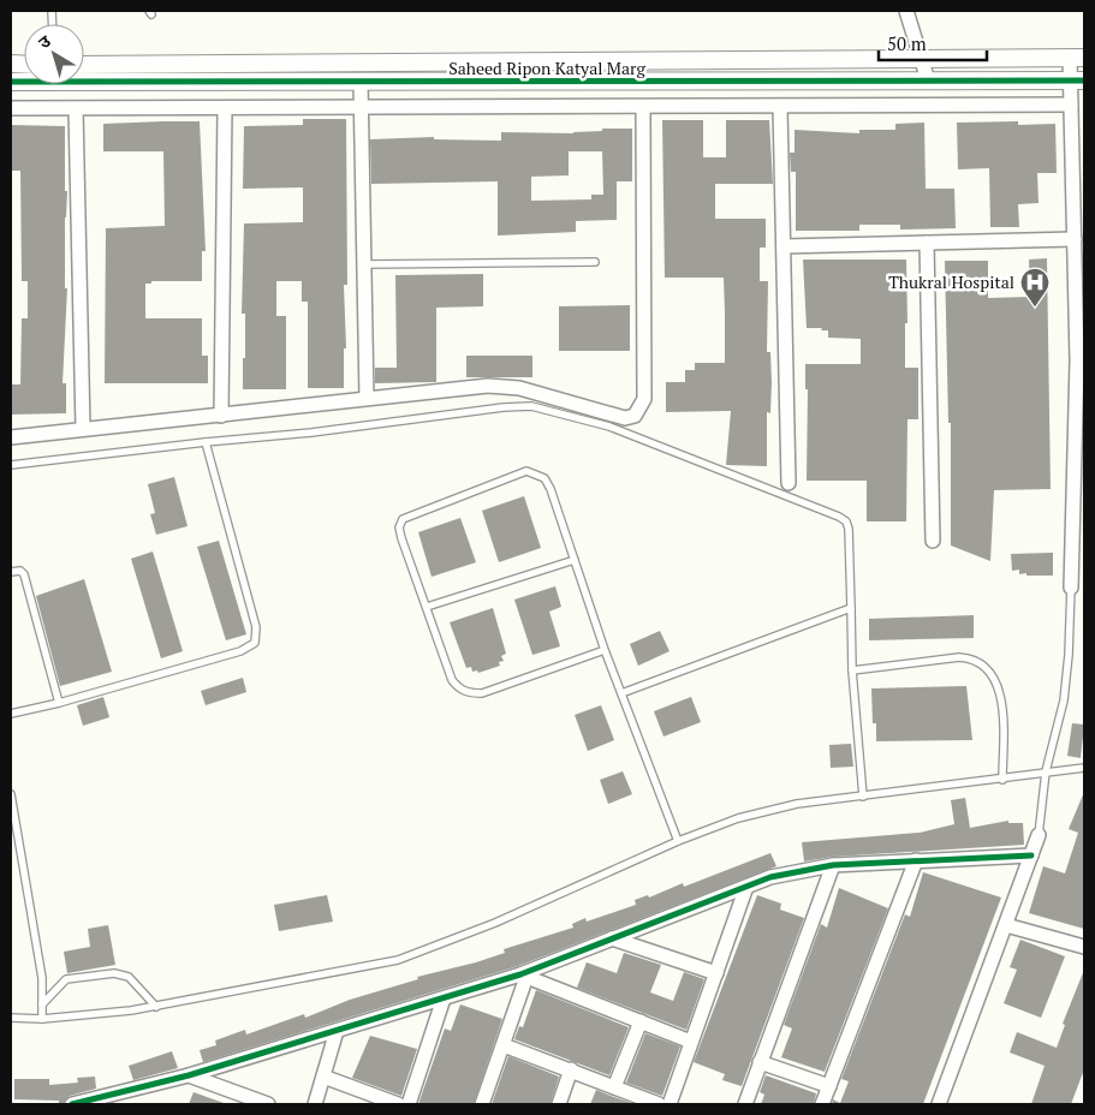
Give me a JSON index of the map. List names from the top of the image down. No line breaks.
{"streets":{"street":["Saheed Ripon Katyal Marg"]},"places":{"hospital":["Thukral Hospital"]},"scale_bar":"50 m","north":"top left"}
